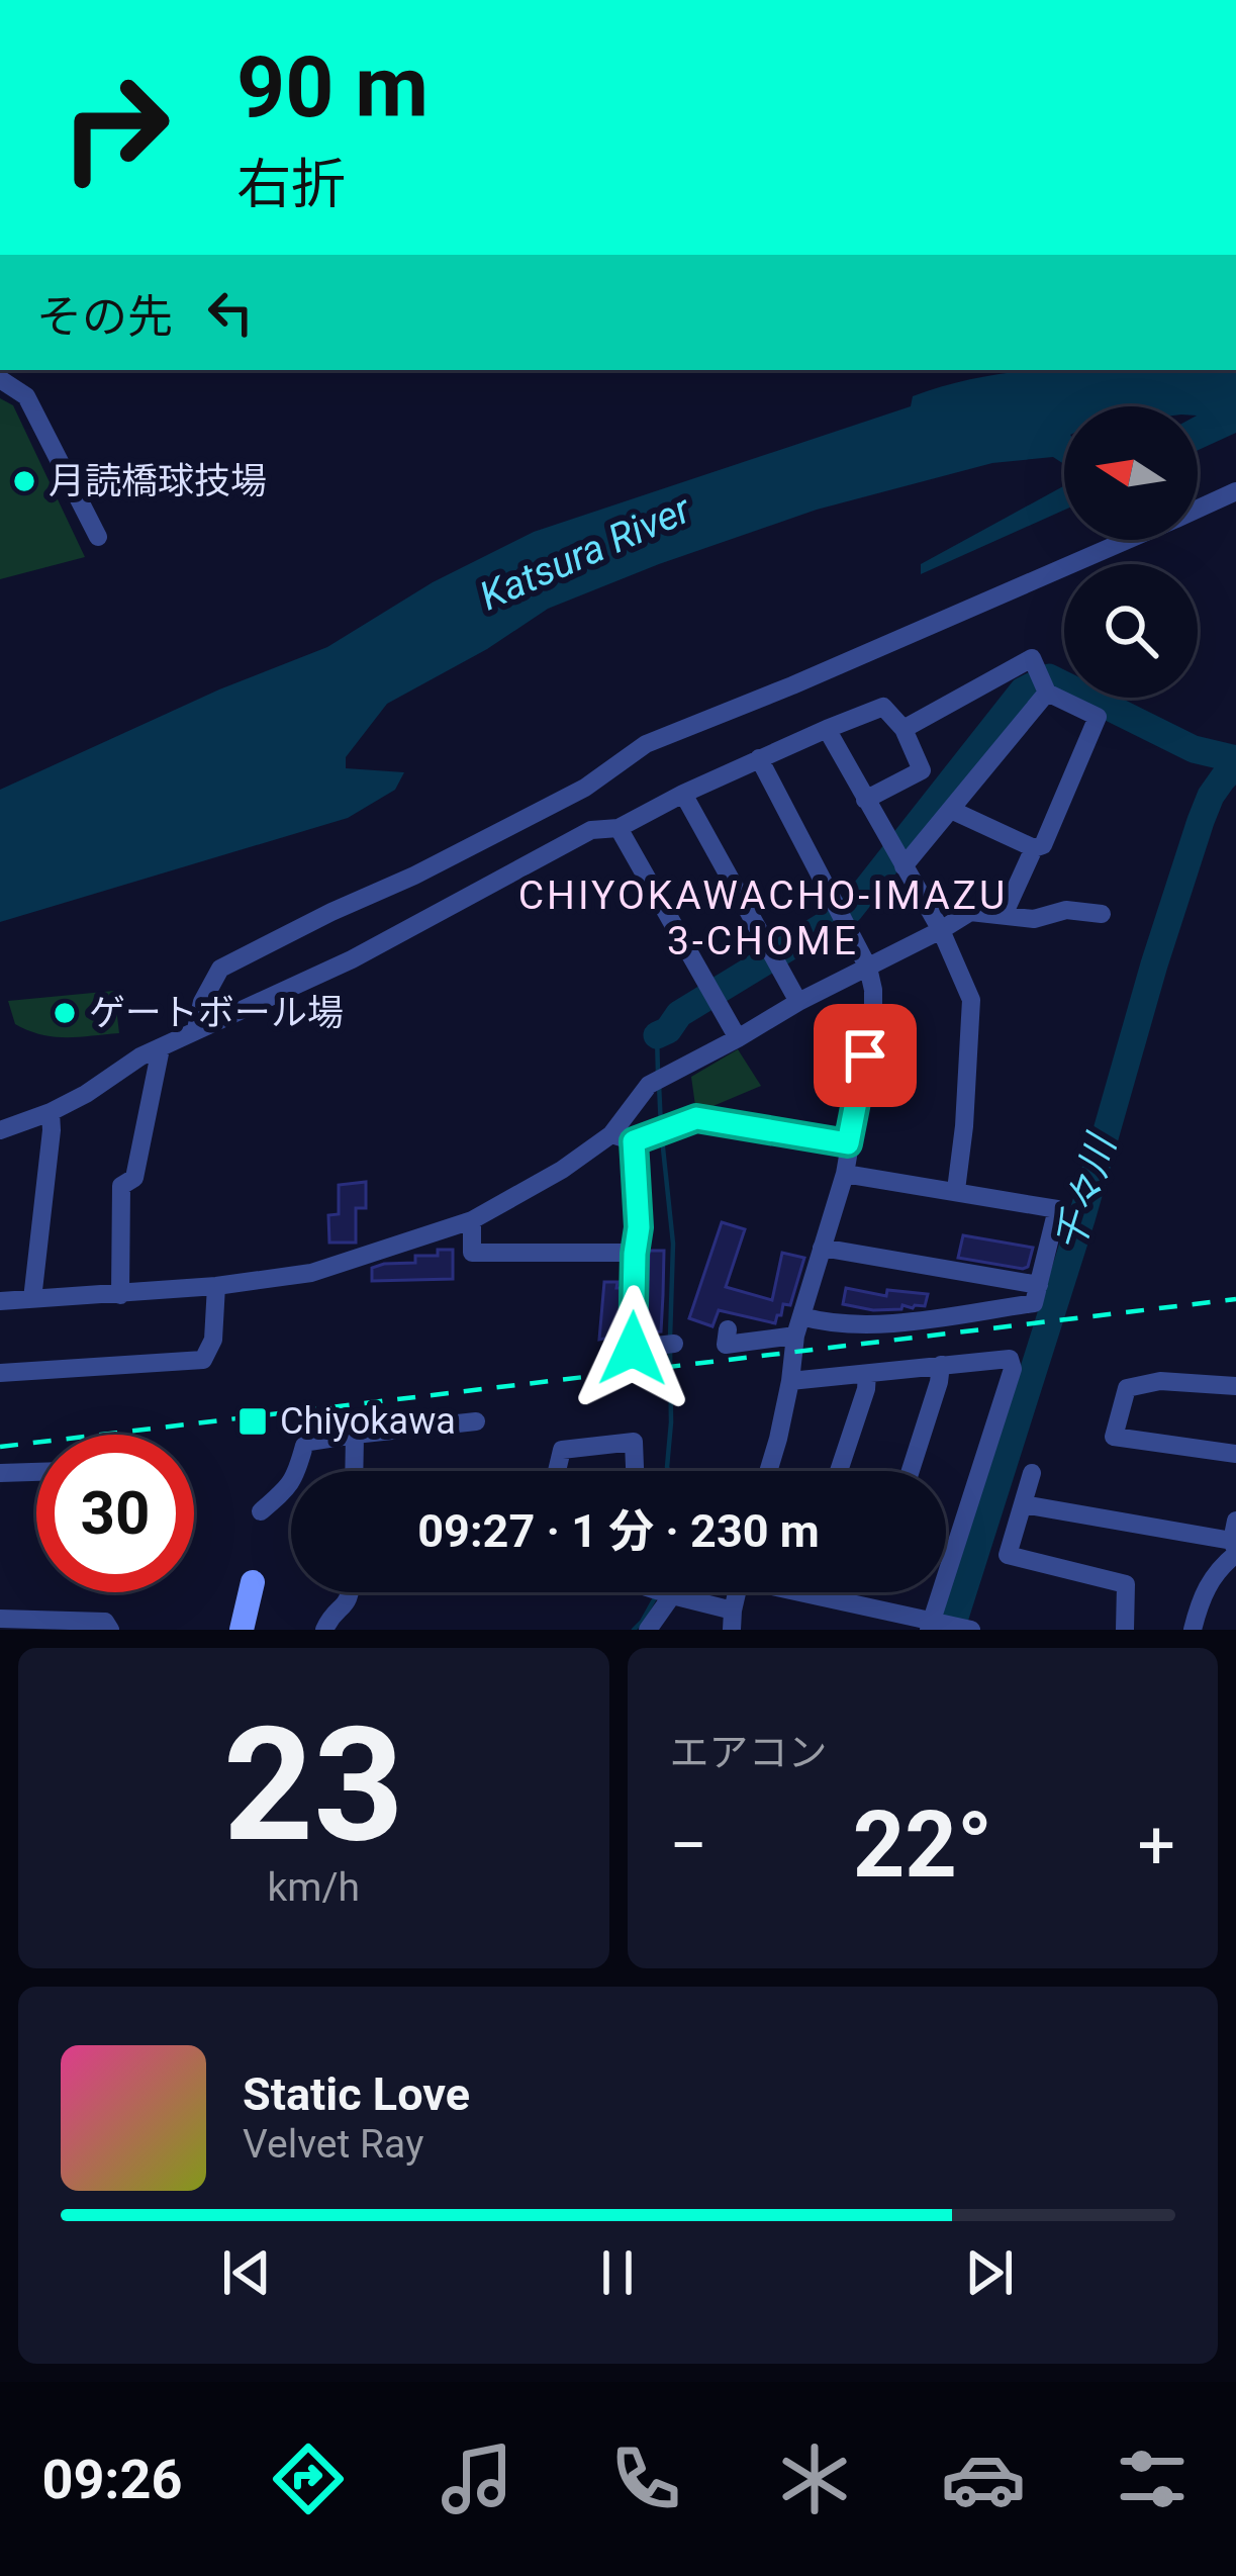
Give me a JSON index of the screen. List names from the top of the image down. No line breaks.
{"districts":["CHIYOKAWACHO-IMAZU 3-CHOME"],"water":["Katsura River","千々川"],"places":{"other":["月読橋球技場","ゲートボール場"],"transit":["Chiyokawa"]},"north":"left","page":{"turn":["90 m","右折"],"then":"その先","limit":"30","trip":"09:27 · 1 分 · 230 m","tile":[["23","km/h"],"エアコン"],"heat":["−","22°","+"],"song":["Static Love","Velvet Ray"],"tabs":"09:26"}}
